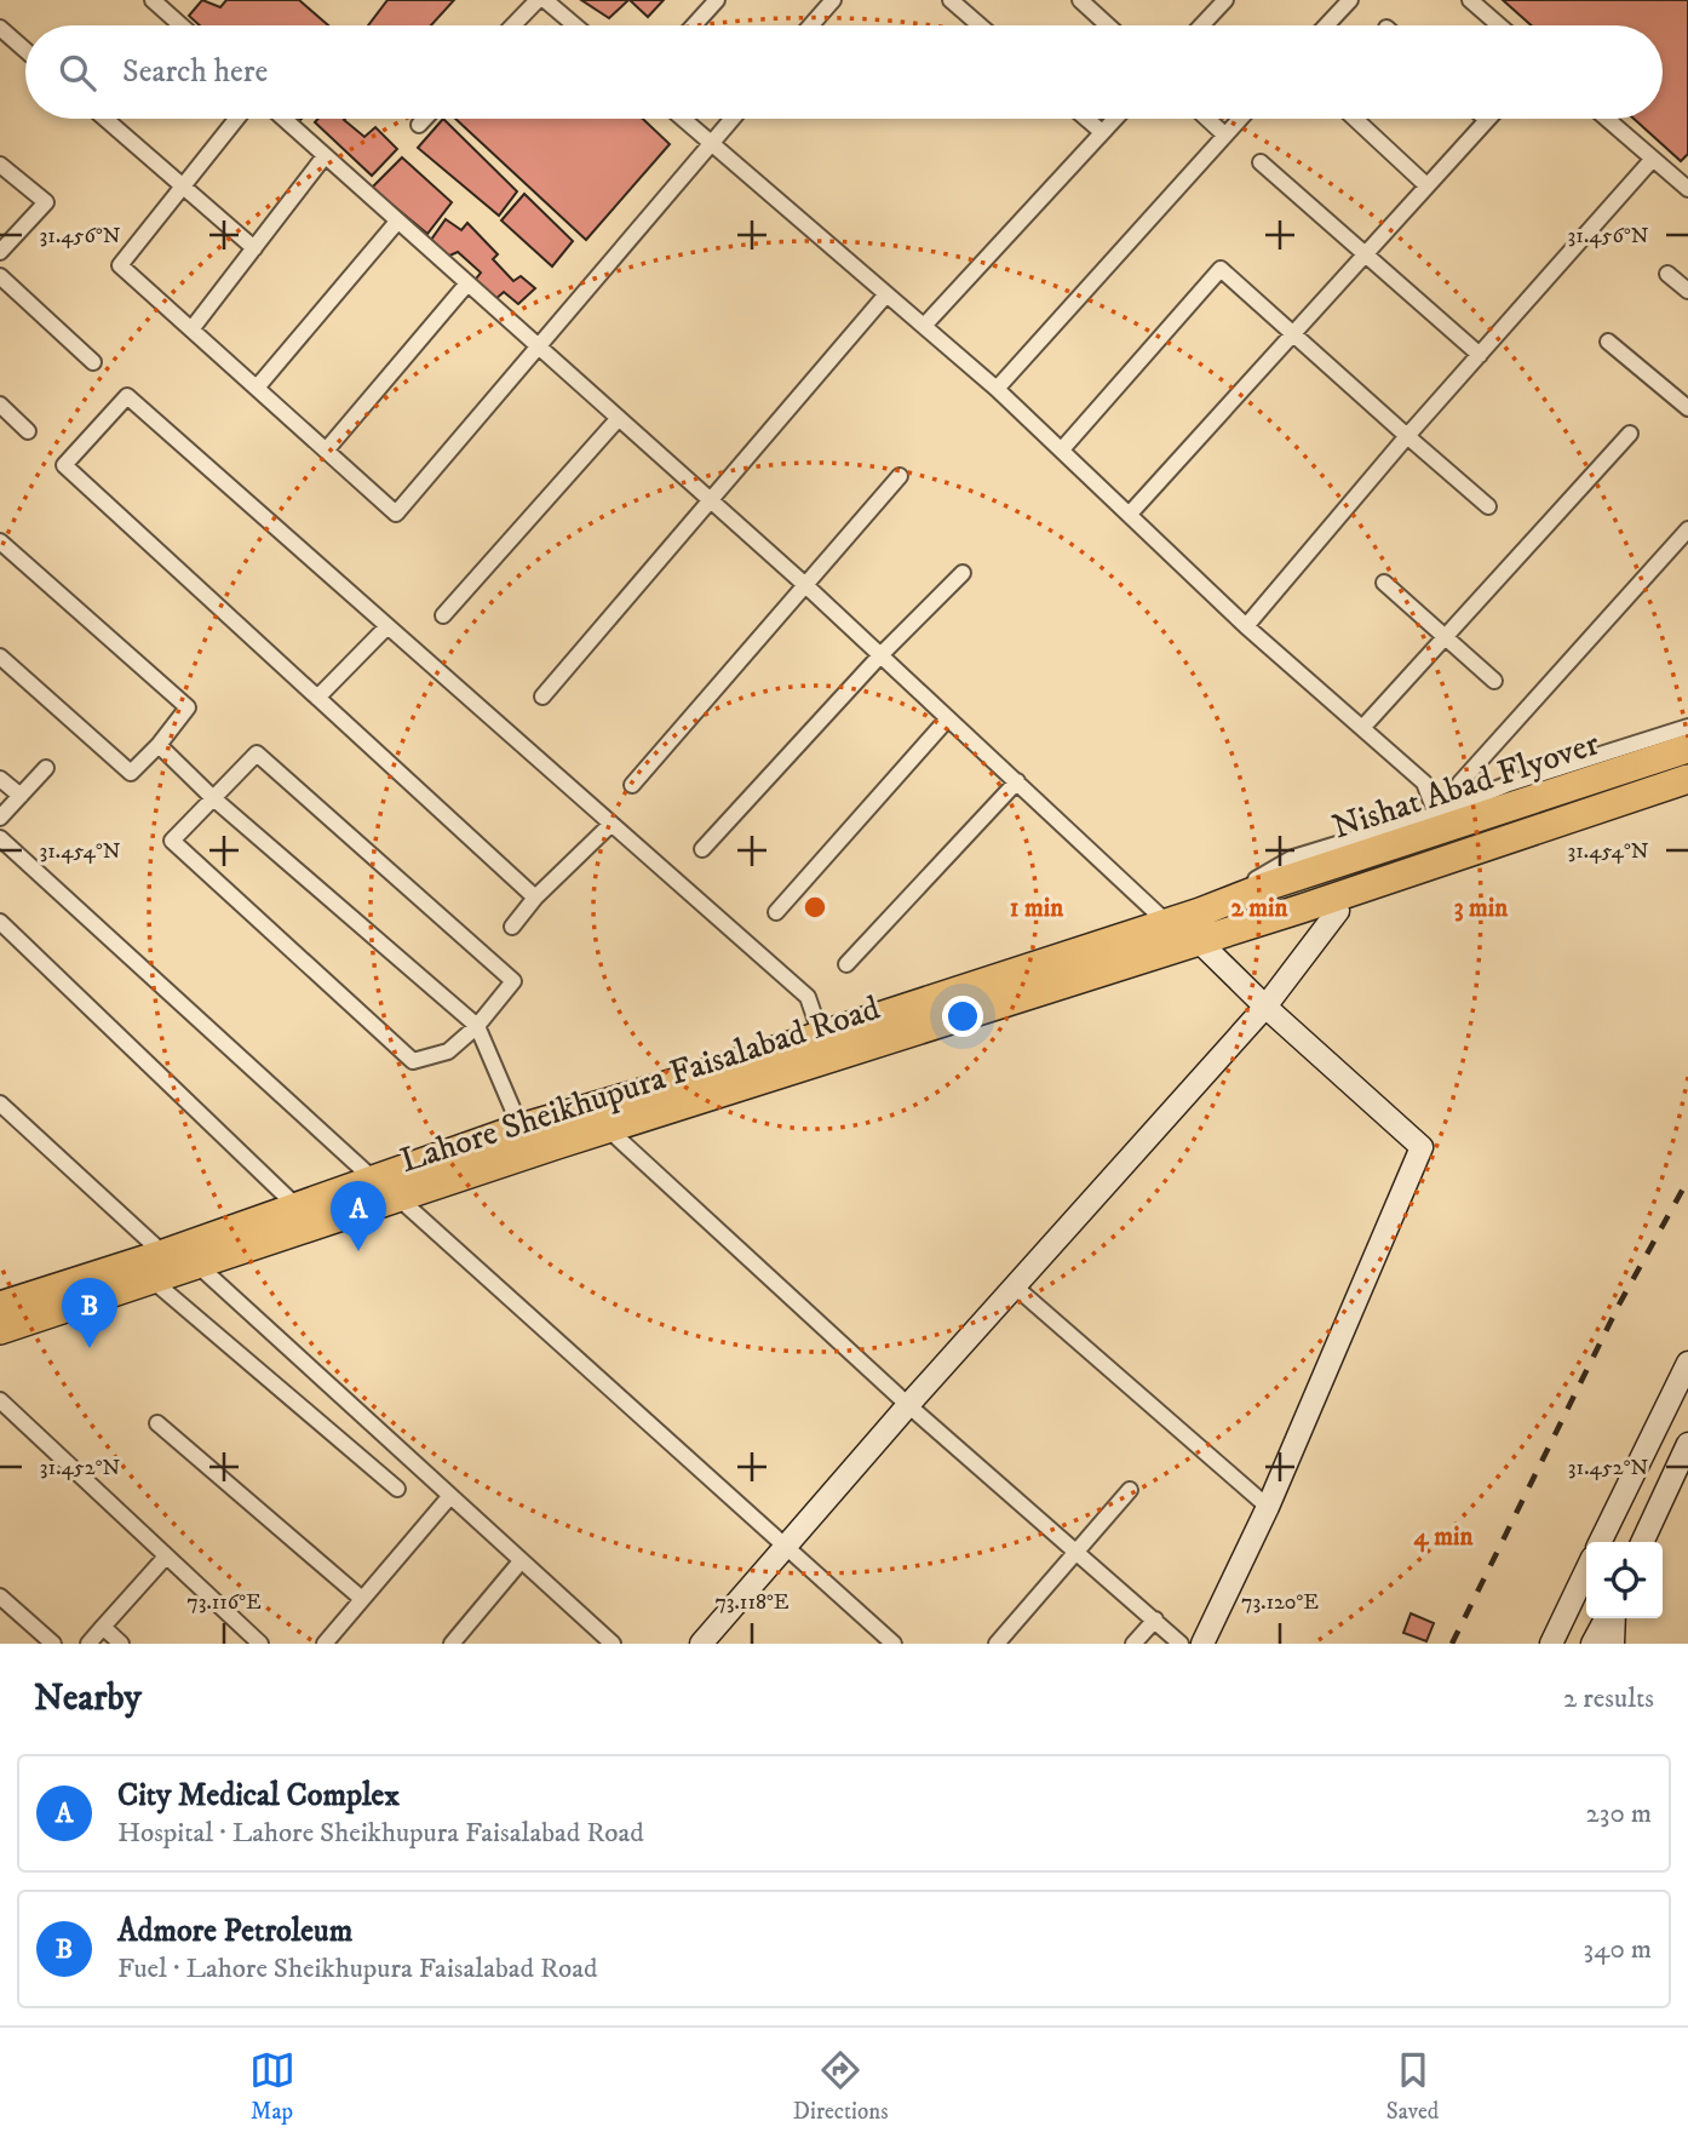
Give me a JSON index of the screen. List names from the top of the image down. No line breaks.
{"streets":{"highway":["Nishat Abad Flyover","Lahore Sheikhupura Faisalabad Road"]},"crossings":[["Nishat Abad Flyover","Lahore Sheikhupura Faisalabad Road"]],"page":{"search":"Search here","pins":["A","B"],"heading":["Nearby","2 results"],"list":[{"mark":"A","name":"City Medical Complex","note":"Hospital · Lahore Sheikhupura Faisalabad Road","value":"230 m"},{"mark":"B","name":"Admore Petroleum","note":"Fuel · Lahore Sheikhupura Faisalabad Road","value":"340 m"}],"nav":["Map","Directions","Saved"]},"coordinates":["31.456°N","31.454°N","31.452°N","73.116°E","73.118°E","73.120°E"],"rings":["1 min","2 min","3 min","4 min"]}
